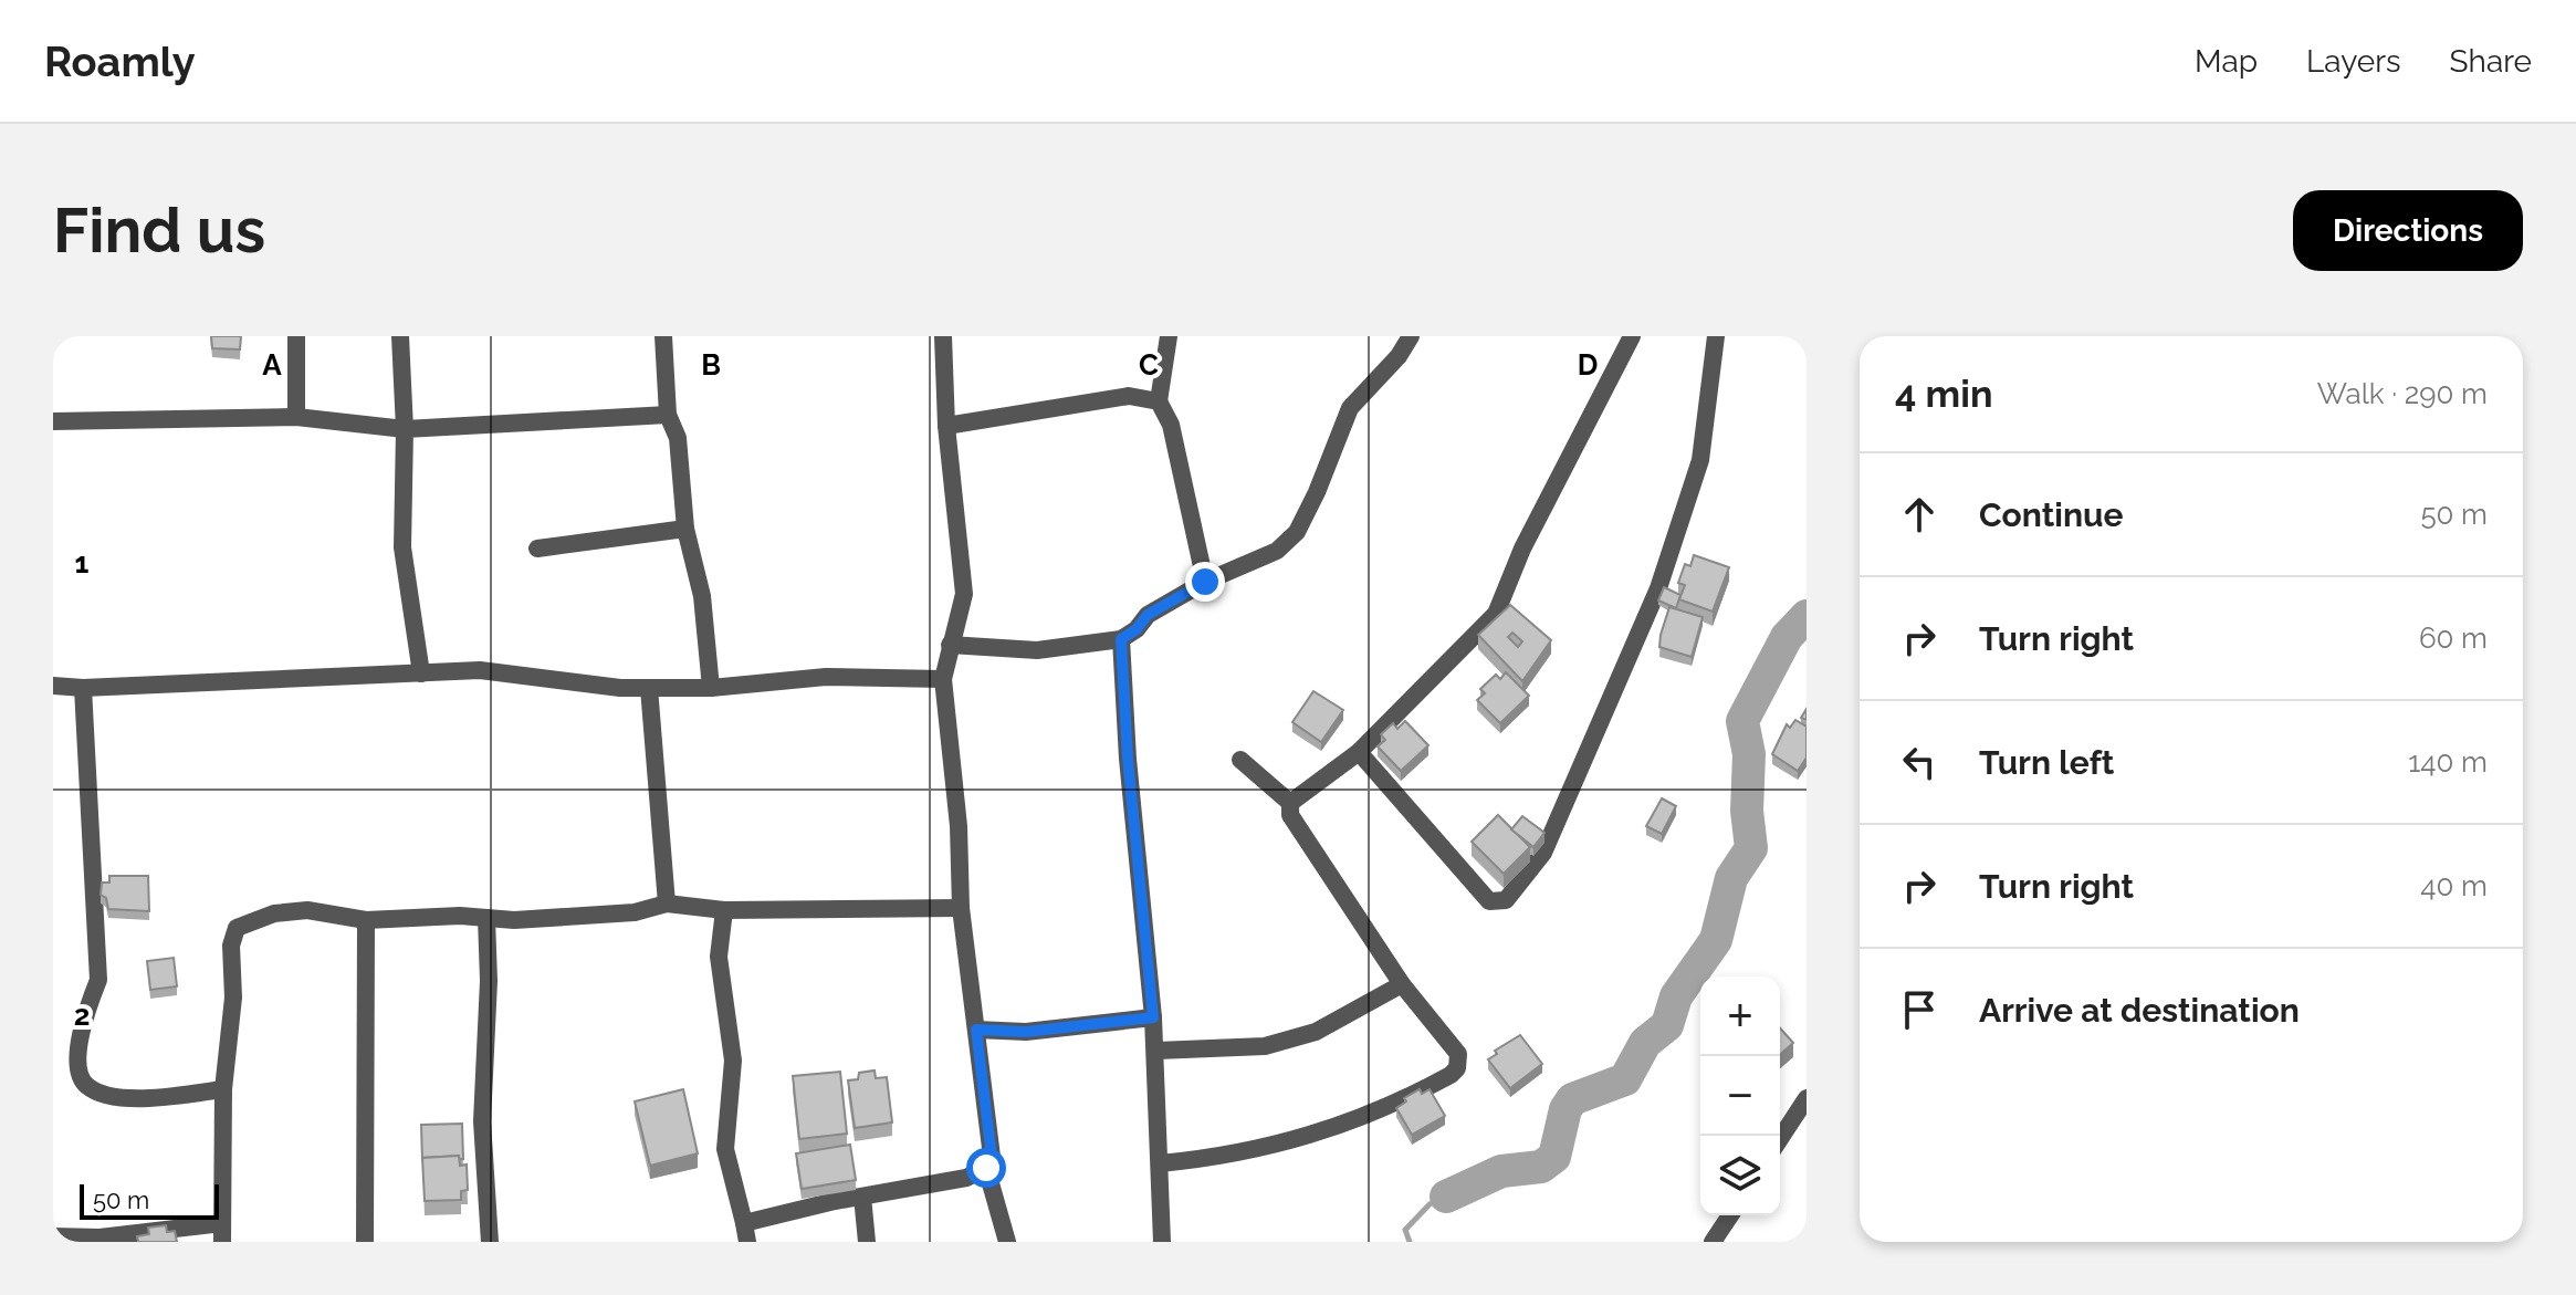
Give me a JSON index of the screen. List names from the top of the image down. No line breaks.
{"scale_bar":"50 m","page":{"header":"Roamly","nav":["Map","Layers","Share"],"buttons":"Directions","title":"Find us","heading":["4 min","Walk · 290 m"],"list":[["Continue","50 m"],["Turn right","60 m"],["Turn left","140 m"],["Turn right","40 m"],"Arrive at destination"],"map_buttons":["+","−"],"scale":"50 m"},"grid":{"columns":["A","B","C","D"],"rows":["1","2"]}}
